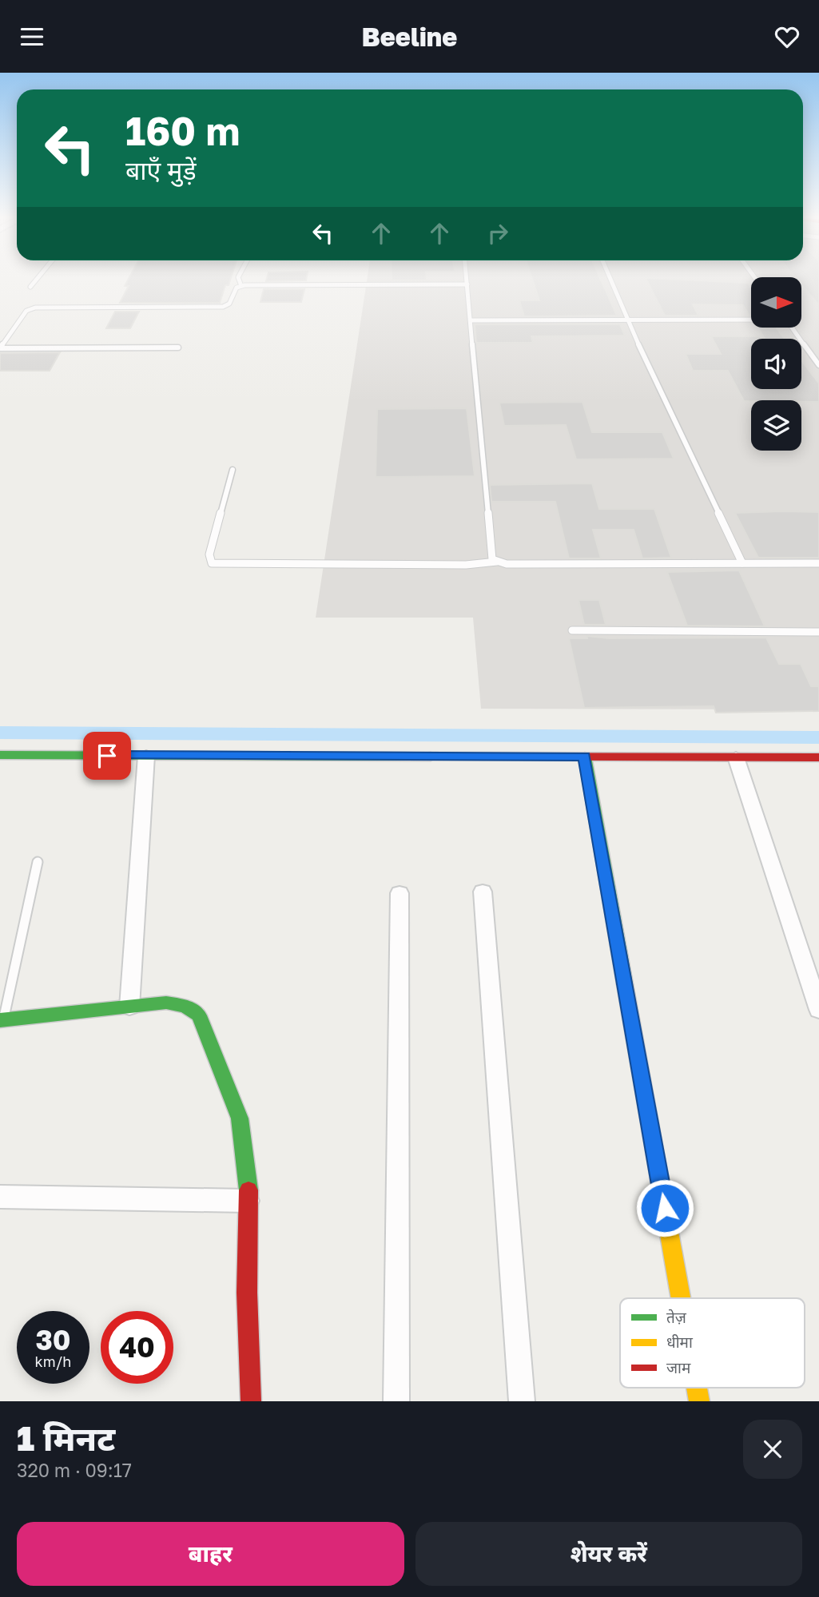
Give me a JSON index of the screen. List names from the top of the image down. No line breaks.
{"legend":["तेज़","धीमा","जाम"],"north":"right","page":{"header":"Beeline","turn":["160 m","बाएँ मुड़ें"],"speed":"30 km/h","limit":"40","heading":["1 मिनट","320 m · 09:17"],"buttons":["बाहर","शेयर करें"]}}
